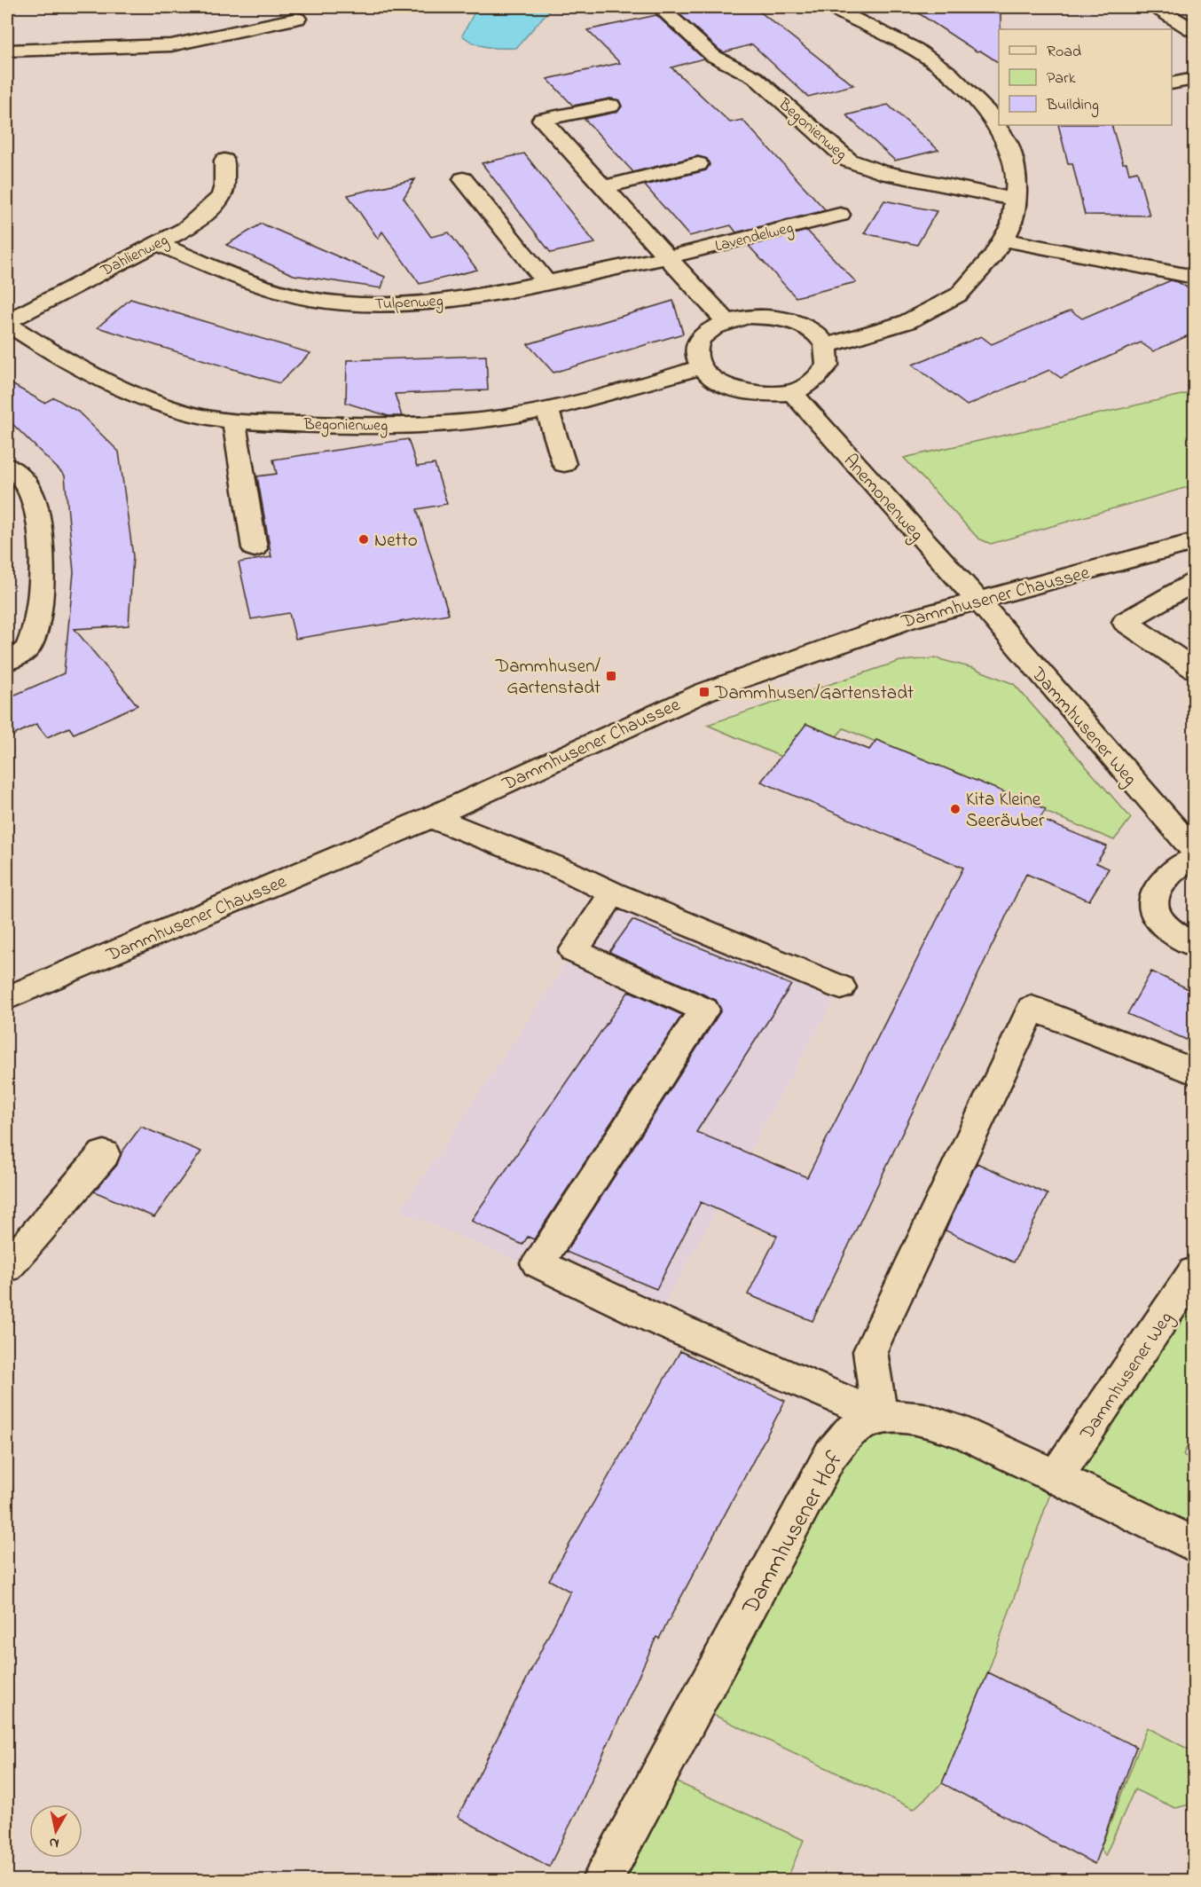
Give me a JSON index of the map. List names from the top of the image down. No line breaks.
{"streets":{"street":["Begonienweg","Lavendelweg","Dahlienweg","Tulpenweg","Anemonenweg","Dammhusener Chaussee","Dammhusener Weg","Dammhusener Hof"]},"crossings":[["Begonienweg","Dahlienweg"],["Begonienweg","Anemonenweg"],["Lavendelweg","Tulpenweg"],["Dahlienweg","Tulpenweg"],["Anemonenweg","Dammhusener Chaussee"],["Anemonenweg","Dammhusener Weg"],["Dammhusener Chaussee","Dammhusener Weg"]],"places":{"other":["Netto","Kita Kleine Seeräuber"],"transit":["Dammhusen/ Gartenstadt","Dammhusen/Gartenstadt"]},"legend":["Road","Park","Building"],"north":"bottom"}
